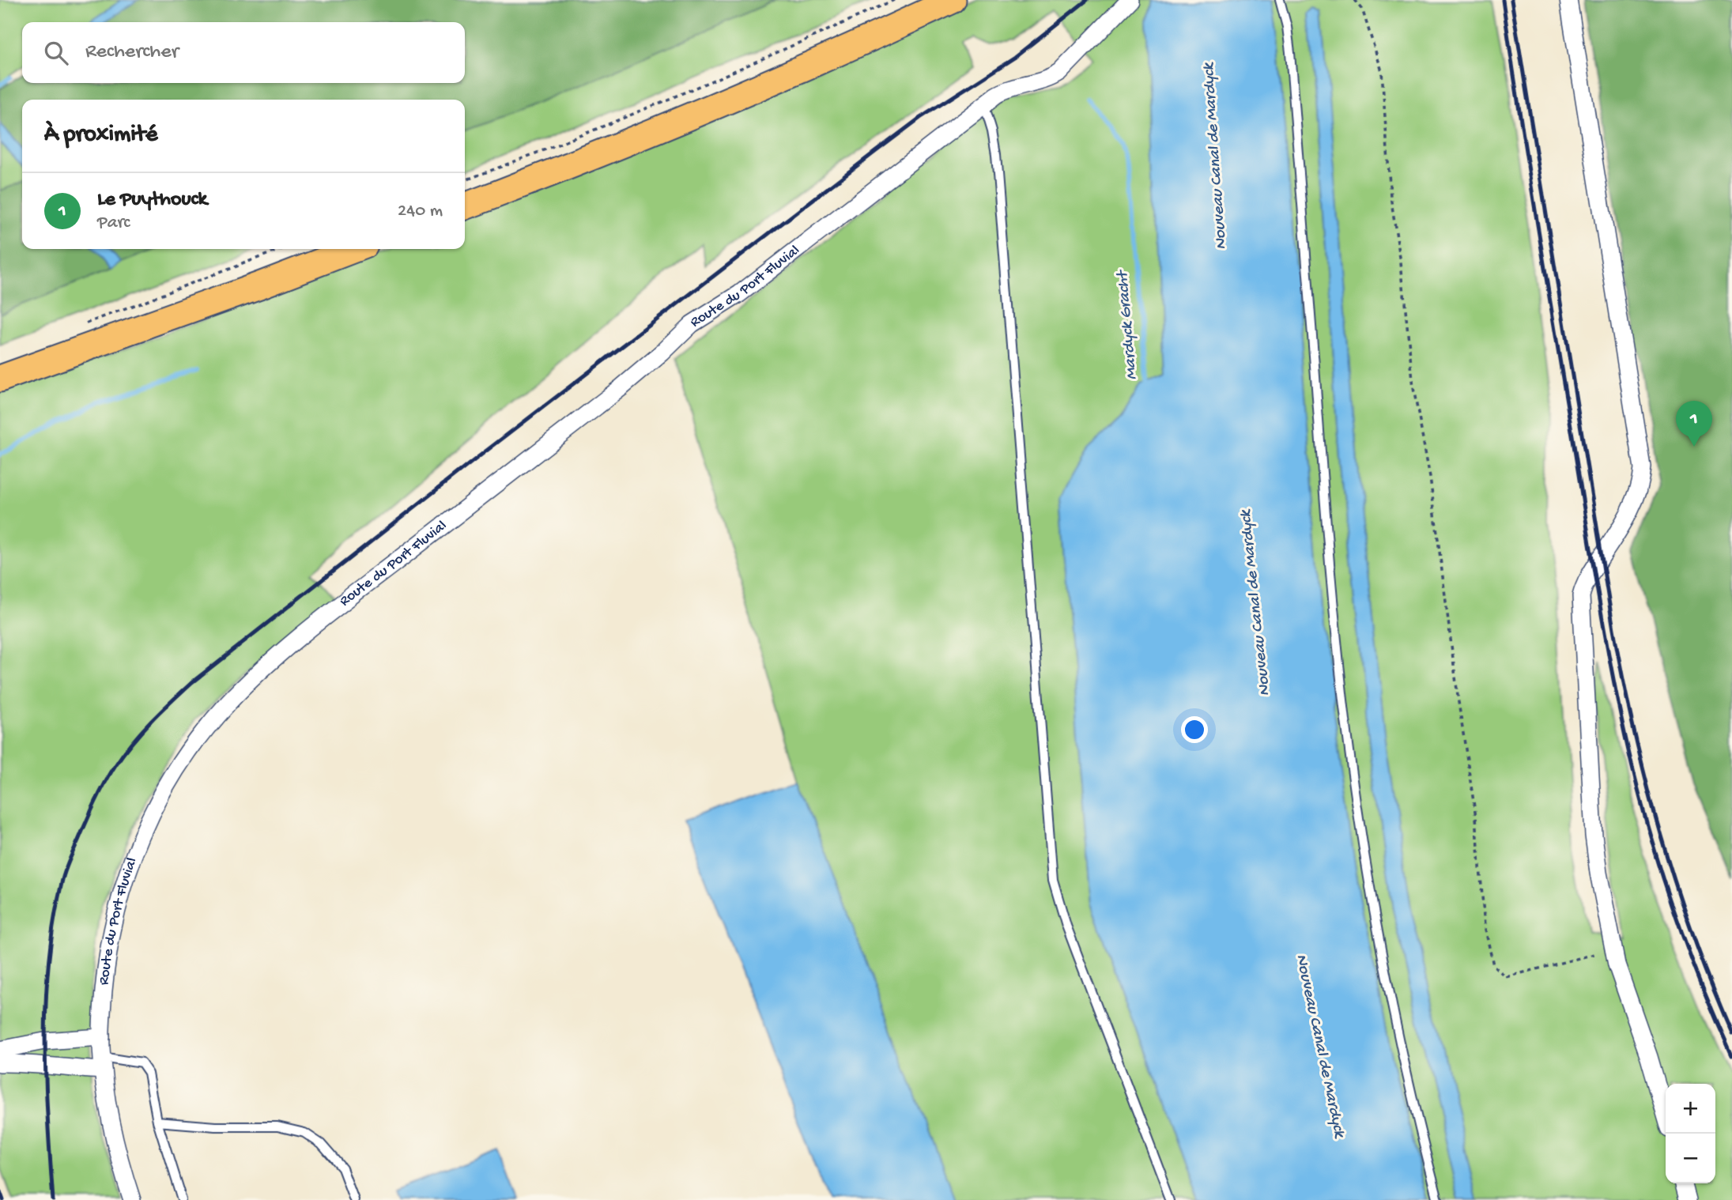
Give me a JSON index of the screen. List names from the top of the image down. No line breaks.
{"streets":{"street":["Route du Port Fluvial"]},"water":["Nouveau Canal de Mardyck","Mardyck Gracht"],"page":{"search":"Rechercher","heading":"À proximité","list":[{"mark":"1","name":"Le Puythouck","note":"Parc","value":"240 m"}],"pins":"1","map_buttons":["+","−"]}}
